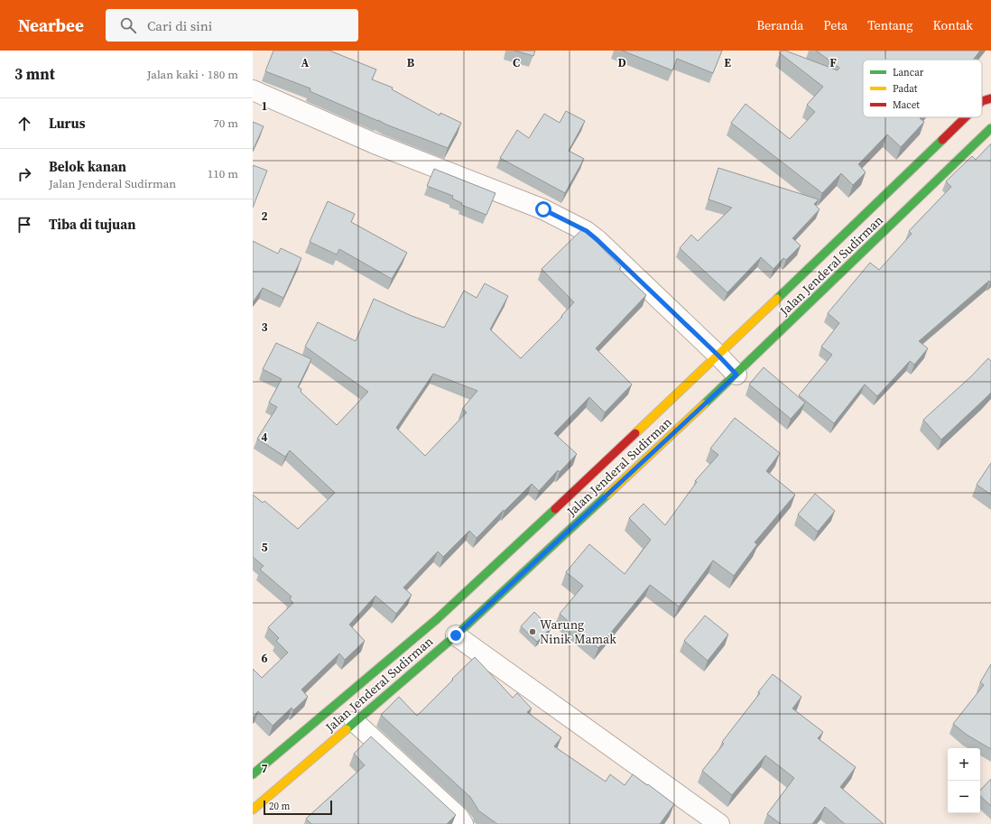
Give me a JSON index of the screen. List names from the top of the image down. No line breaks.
{"streets":{"main road":["Jalan Jenderal Sudirman"]},"places":["Warung Ninik Mamak"],"legend":["Lancar","Padat","Macet"],"scale_bar":"20 m","page":{"header":"Nearbee","search":"Cari di sini","nav":["Beranda","Peta","Tentang","Kontak"],"heading":["3 mnt","Jalan kaki · 180 m"],"list":[["Lurus","70 m"],["Belok kanan","Jalan Jenderal Sudirman","110 m"],"Tiba di tujuan"],"map_buttons":["+","−"],"scale":"20 m"},"grid":{"columns":["A","B","C","D","E","F"],"rows":["1","2","3","4","5","6","7"]}}
